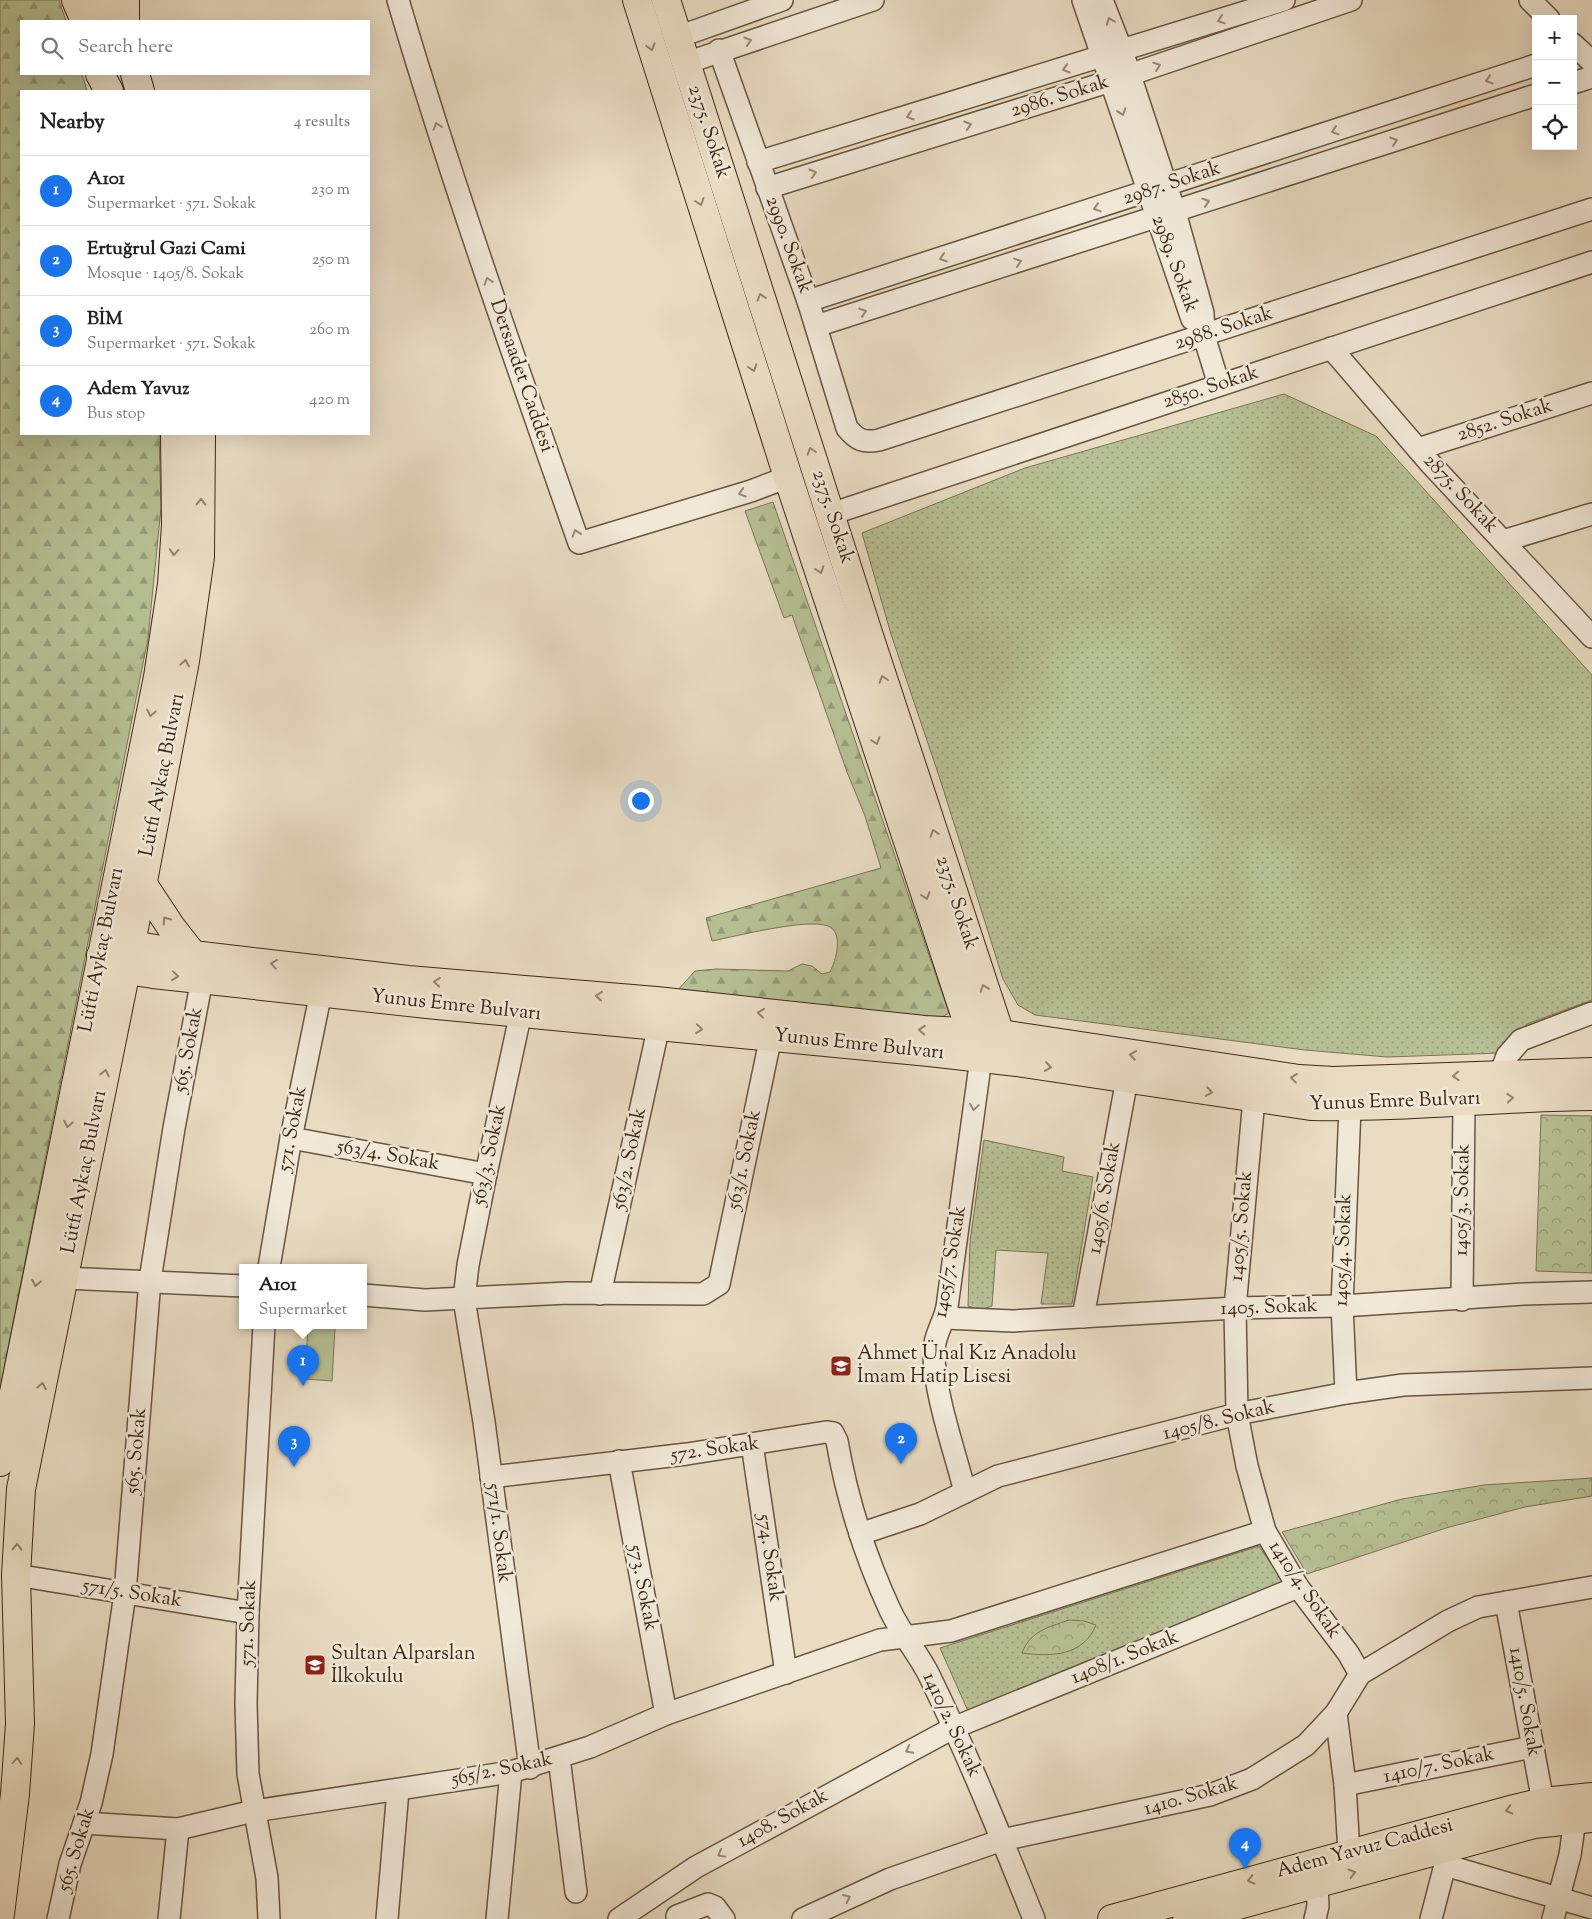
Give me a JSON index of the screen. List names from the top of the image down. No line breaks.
{"streets":{"main road":["2375. Sokak","Lütfi Aykaç Bulvarı","Lüfti Aykaç Bulvarı","Yunus Emre Bulvarı","Adem Yavuz Caddesi"],"street":["2986. Sokak","2987. Sokak","2990. Sokak","2989. Sokak","2988. Sokak","Dersaadet Caddesi","2850. Sokak","2852. Sokak","2875. Sokak","565. Sokak","571. Sokak","563/3. Sokak","563/4. Sokak","563/2. Sokak","563/1. Sokak","1405/6. Sokak","1405/3. Sokak","1405/5. Sokak","1405/4. Sokak","1405/7. Sokak","1405. Sokak","1405/8. Sokak","572. Sokak","571/1. Sokak","574. Sokak","573. Sokak","1410/4. Sokak","571/5. Sokak","1408/1. Sokak","1410/5. Sokak","1410/2. Sokak","1410/7. Sokak","565/2. Sokak","1410. Sokak","1408. Sokak"]},"crossings":[["2986. Sokak","2990. Sokak"],["2986. Sokak","2989. Sokak"],["2375. Sokak","Dersaadet Caddesi"],["2375. Sokak","2850. Sokak"],["2375. Sokak","Yunus Emre Bulvarı"],["2375. Sokak","1405/7. Sokak"],["2987. Sokak","2990. Sokak"],["2987. Sokak","2989. Sokak"],["2990. Sokak","2988. Sokak"],["2989. Sokak","2988. Sokak"],["2989. Sokak","2850. Sokak"],["2850. Sokak","2875. Sokak"],["2852. Sokak","2875. Sokak"],["Lütfi Aykaç Bulvarı","Yunus Emre Bulvarı"],["Lütfi Aykaç Bulvarı","571/5. Sokak"],["Yunus Emre Bulvarı","565. Sokak"],["Yunus Emre Bulvarı","571. Sokak"],["Yunus Emre Bulvarı","563/3. Sokak"],["Yunus Emre Bulvarı","563/2. Sokak"],["Yunus Emre Bulvarı","563/1. Sokak"],["Yunus Emre Bulvarı","1405/6. Sokak"],["Yunus Emre Bulvarı","1405/3. Sokak"],["Yunus Emre Bulvarı","1405/5. Sokak"],["Yunus Emre Bulvarı","1405/4. Sokak"],["Yunus Emre Bulvarı","1405/7. Sokak"],["565. Sokak","571/5. Sokak"],["565. Sokak","565/2. Sokak"],["571. Sokak","563/4. Sokak"],["571. Sokak","571/5. Sokak"],["571. Sokak","565/2. Sokak"],["563/3. Sokak","563/4. Sokak"],["563/3. Sokak","571/1. Sokak"],["563/2. Sokak","563/1. Sokak"],["1405/6. Sokak","1405. Sokak"],["1405/3. Sokak","1405. Sokak"],["1405/5. Sokak","1405. Sokak"],["1405/5. Sokak","1405/8. Sokak"],["1405/5. Sokak","1410/4. Sokak"],["1405/4. Sokak","1405. Sokak"],["1405/4. Sokak","1405/8. Sokak"],["1405/7. Sokak","1405. Sokak"],["1405/7. Sokak","1405/8. Sokak"],["1405/8. Sokak","572. Sokak"],["1405/8. Sokak","1410/4. Sokak"],["1405/8. Sokak","1410/2. Sokak"],["572. Sokak","571/1. Sokak"],["572. Sokak","574. Sokak"],["572. Sokak","573. Sokak"],["572. Sokak","1410/2. Sokak"],["571/1. Sokak","565/2. Sokak"],["574. Sokak","565/2. Sokak"],["573. Sokak","565/2. Sokak"],["1410/4. Sokak","1408/1. Sokak"],["1410/4. Sokak","565/2. Sokak"],["1410/4. Sokak","1410. Sokak"],["1408/1. Sokak","1410/2. Sokak"],["1408/1. Sokak","1408. Sokak"],["1410/5. Sokak","1410/7. Sokak"],["1410/5. Sokak","1410. Sokak"],["1410/5. Sokak","Adem Yavuz Caddesi"],["1410/2. Sokak","565/2. Sokak"],["1410/2. Sokak","1410. Sokak"],["1410/2. Sokak","1408. Sokak"]],"one_way":["Lütfi Aykaç Bulvarı","Lüfti Aykaç Bulvarı","1405/7. Sokak","1408. Sokak"],"places":{"school or university":["Ahmet Ünal Kız Anadolu İmam Hatip Lisesi","Sultan Alparslan İlkokulu"]},"page":{"map_buttons":["+","−"],"search":"Search here","heading":["Nearby","4 results"],"list":[{"mark":"1","name":"A101","note":"Supermarket · 571. Sokak","value":"230 m"},{"mark":"2","name":"Ertuğrul Gazi Cami","note":"Mosque · 1405/8. Sokak","value":"250 m"},{"mark":"3","name":"BİM","note":"Supermarket · 571. Sokak","value":"260 m"},{"mark":"4","name":"Adem Yavuz","note":"Bus stop","value":"420 m"}],"popup":["A101","Supermarket"],"pins":["1","2","3","4"]}}
